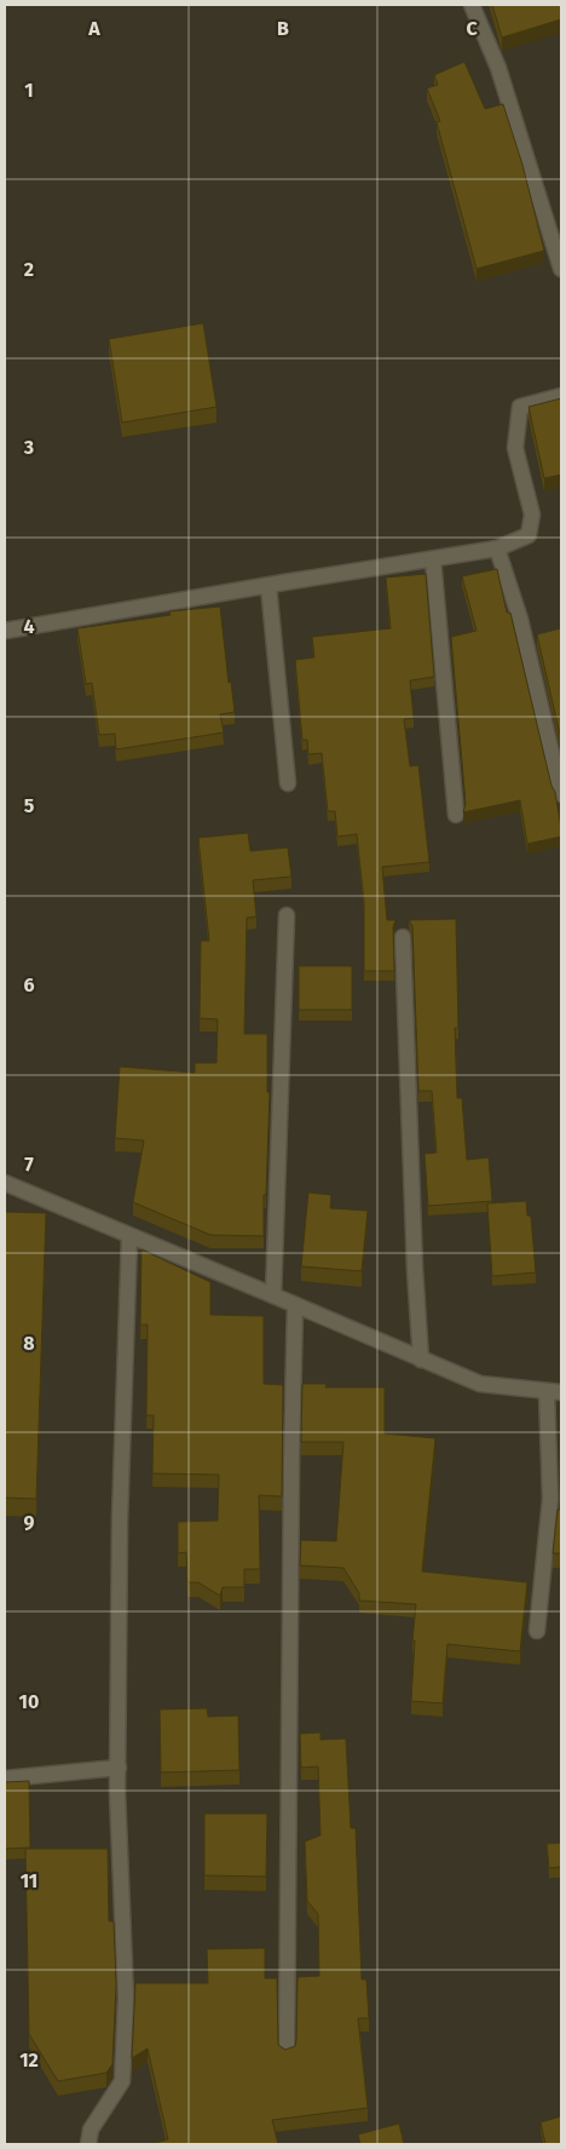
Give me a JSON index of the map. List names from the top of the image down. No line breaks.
{"grid":{"columns":["A","B","C"],"rows":["1","2","3","4","5","6","7","8","9","10","11","12"]}}
